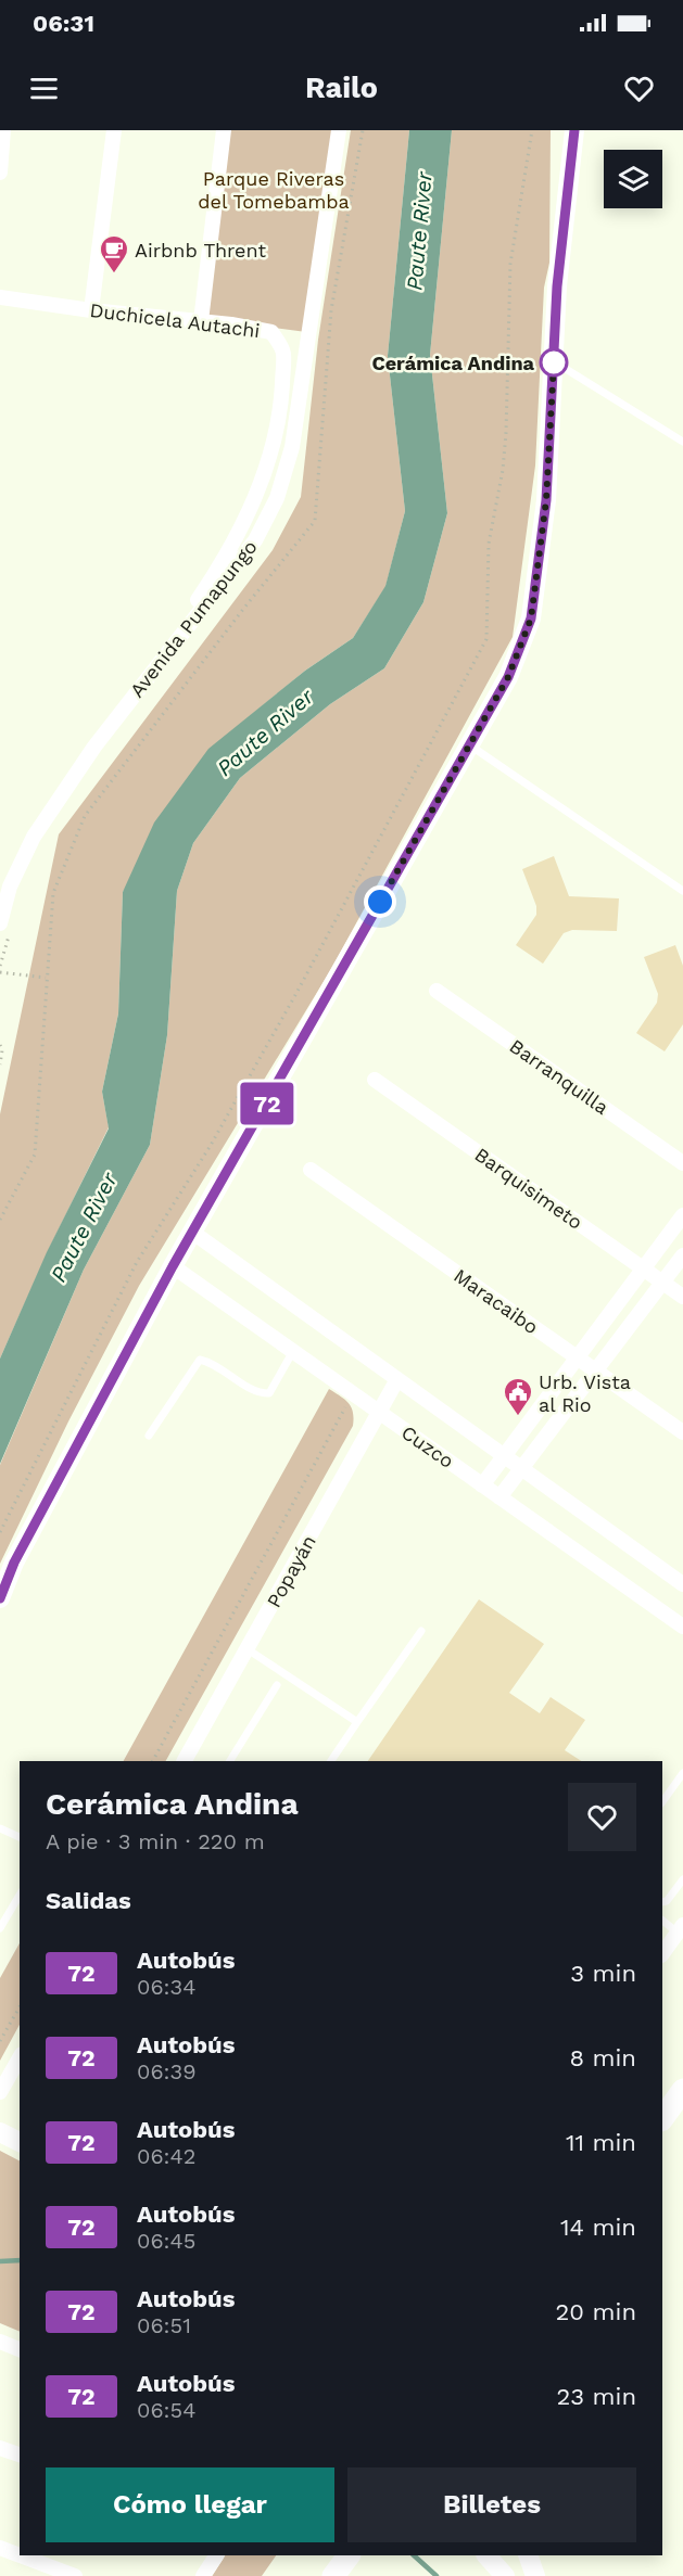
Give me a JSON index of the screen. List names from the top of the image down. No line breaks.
{"streets":{"street":["Duchicela Autachi","Avenida Pumapungo","Barranquilla","Barquisimeto","Maracaibo","Cuzco","Popayán"]},"crossings":[["Duchicela Autachi","Avenida Pumapungo"],["Cuzco","Popayán"]],"water":["Paute River"],"parks":["Parque Riveras del Tomebamba"],"places":{"cafe":["Airbnb Thrent"],"other":["Cerámica Andina"],"public building":["Urb. Vista al Rio"]},"lines":["bus line 72"],"page":{"status":"06:31","header":"Railo","on_map":"72","heading":[["Cerámica Andina","A pie · 3 min · 220 m"],"Salidas"],"list":[{"mark":"72","name":"Autobús","note":"06:34","value":"3 min"},{"mark":"72","name":"Autobús","note":"06:39","value":"8 min"},{"mark":"72","name":"Autobús","note":"06:42","value":"11 min"},{"mark":"72","name":"Autobús","note":"06:45","value":"14 min"},{"mark":"72","name":"Autobús","note":"06:51","value":"20 min"},{"mark":"72","name":"Autobús","note":"06:54","value":"23 min"}],"buttons":["Cómo llegar","Billetes"]}}
